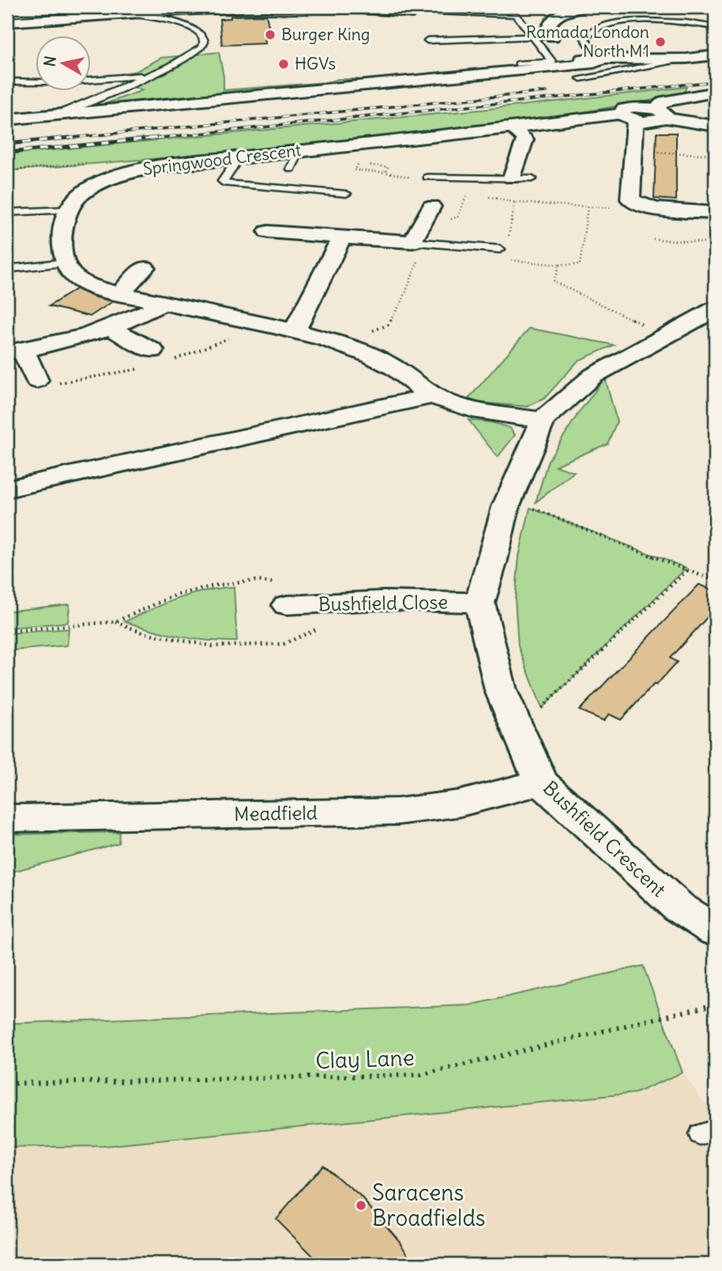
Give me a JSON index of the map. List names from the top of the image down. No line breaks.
{"streets":{"main road":["Springwood Crescent","Bushfield Close","Meadfield","Bushfield Crescent"],"path":["Clay Lane"]},"crossings":[["Bushfield Close","Bushfield Crescent"],["Meadfield","Bushfield Crescent"]],"places":["Burger King","Ramada London North M1","HGVs","Saracens Broadfields"],"north":"left"}
